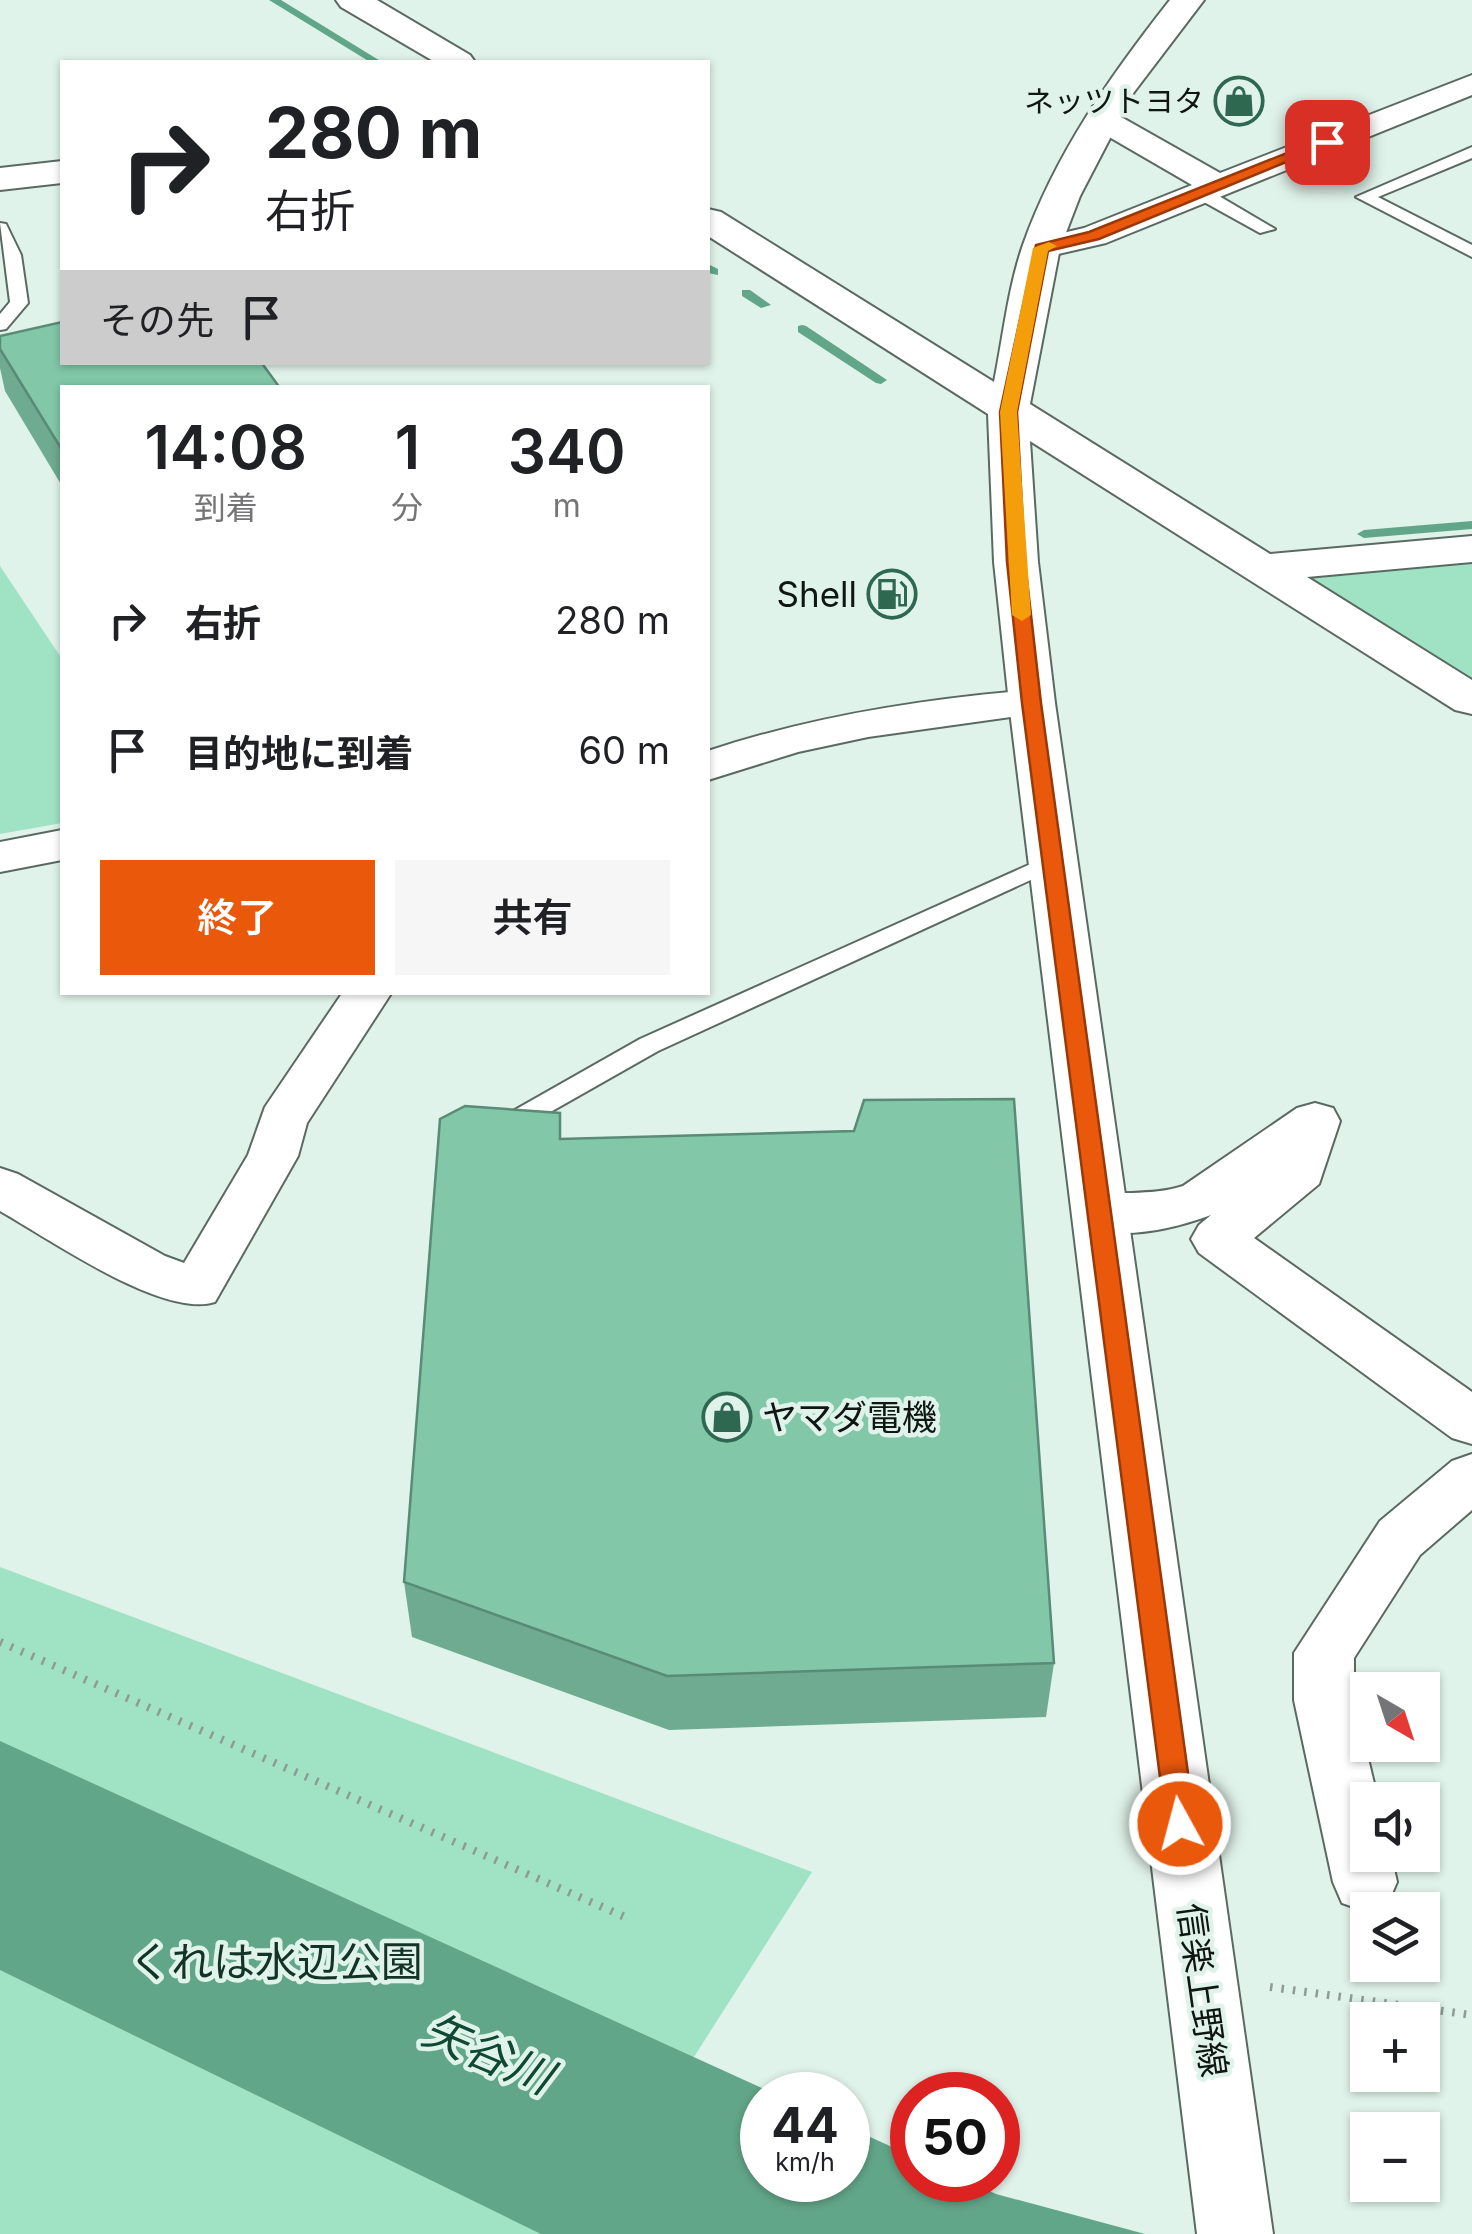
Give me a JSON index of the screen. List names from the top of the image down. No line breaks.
{"streets":{"main road":["信楽上野線"]},"water":["矢谷川"],"parks":["くれは水辺公園"],"places":{"shop":["ネッツトヨタ","ヤマダ電機"],"fuel station":["Shell"]},"north":"bottom right","page":{"turn":["280 m","右折"],"then":"その先","eta":["14:08","到着","1","分","340","m"],"list":[{"name":"右折","value":"280 m"},{"name":"目的地に到着","value":"60 m"}],"buttons":["終了","共有"],"map_buttons":["+","−"],"speed":"44 km/h","limit":"50"}}
